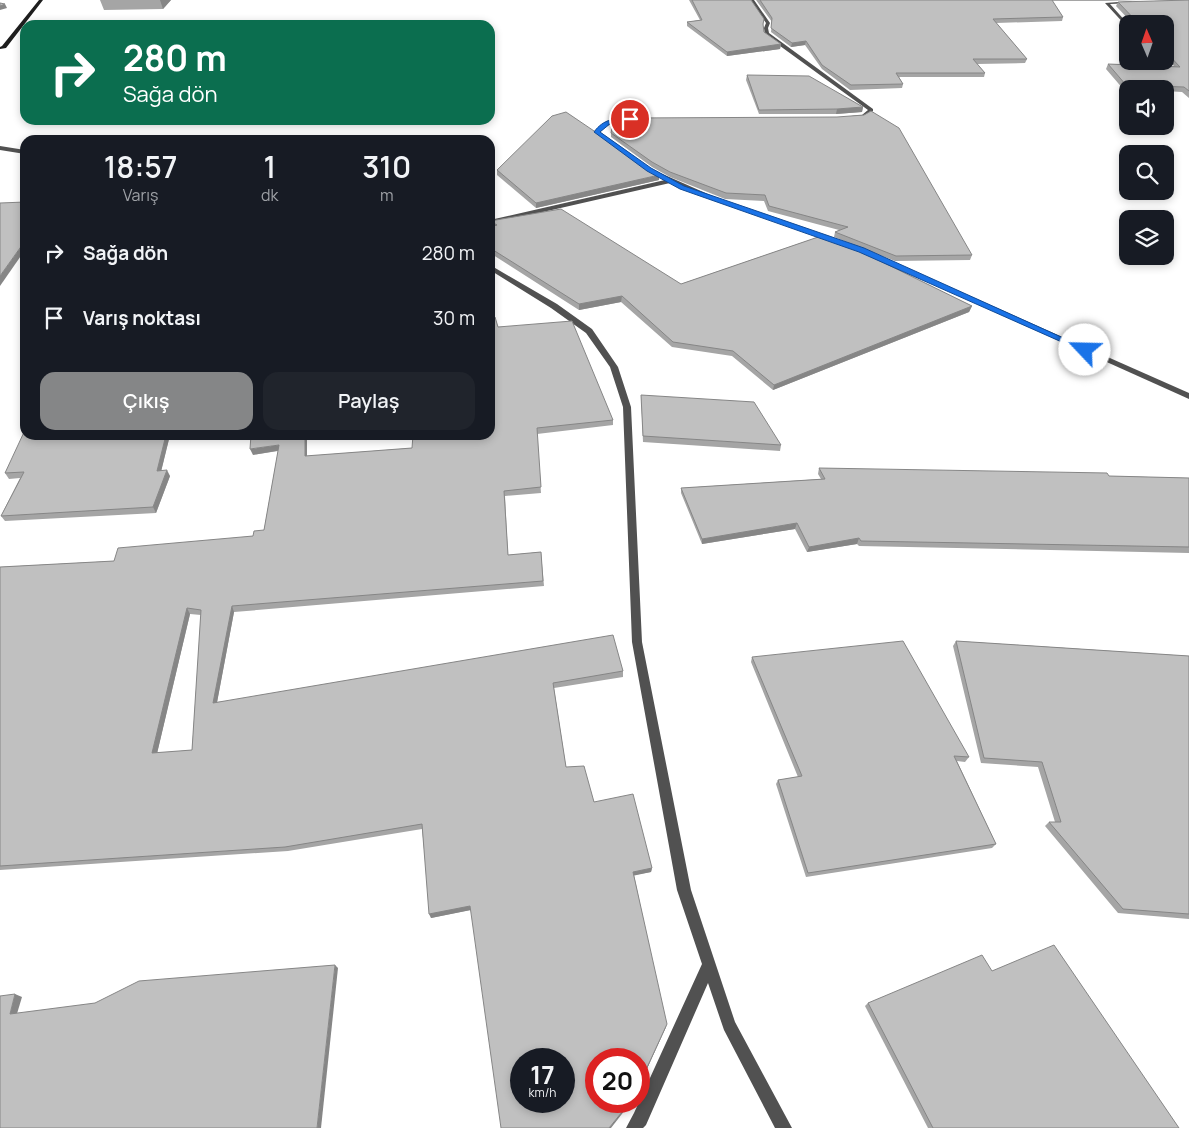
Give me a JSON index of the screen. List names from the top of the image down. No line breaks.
{"north":"top","page":{"turn":["280 m","Sağa dön"],"eta":["18:57","Varış","1","dk","310","m"],"list":[{"name":"Sağa dön","value":"280 m"},{"name":"Varış noktası","value":"30 m"}],"buttons":["Çıkış","Paylaş"],"speed":"17 km/h","limit":"20"}}
